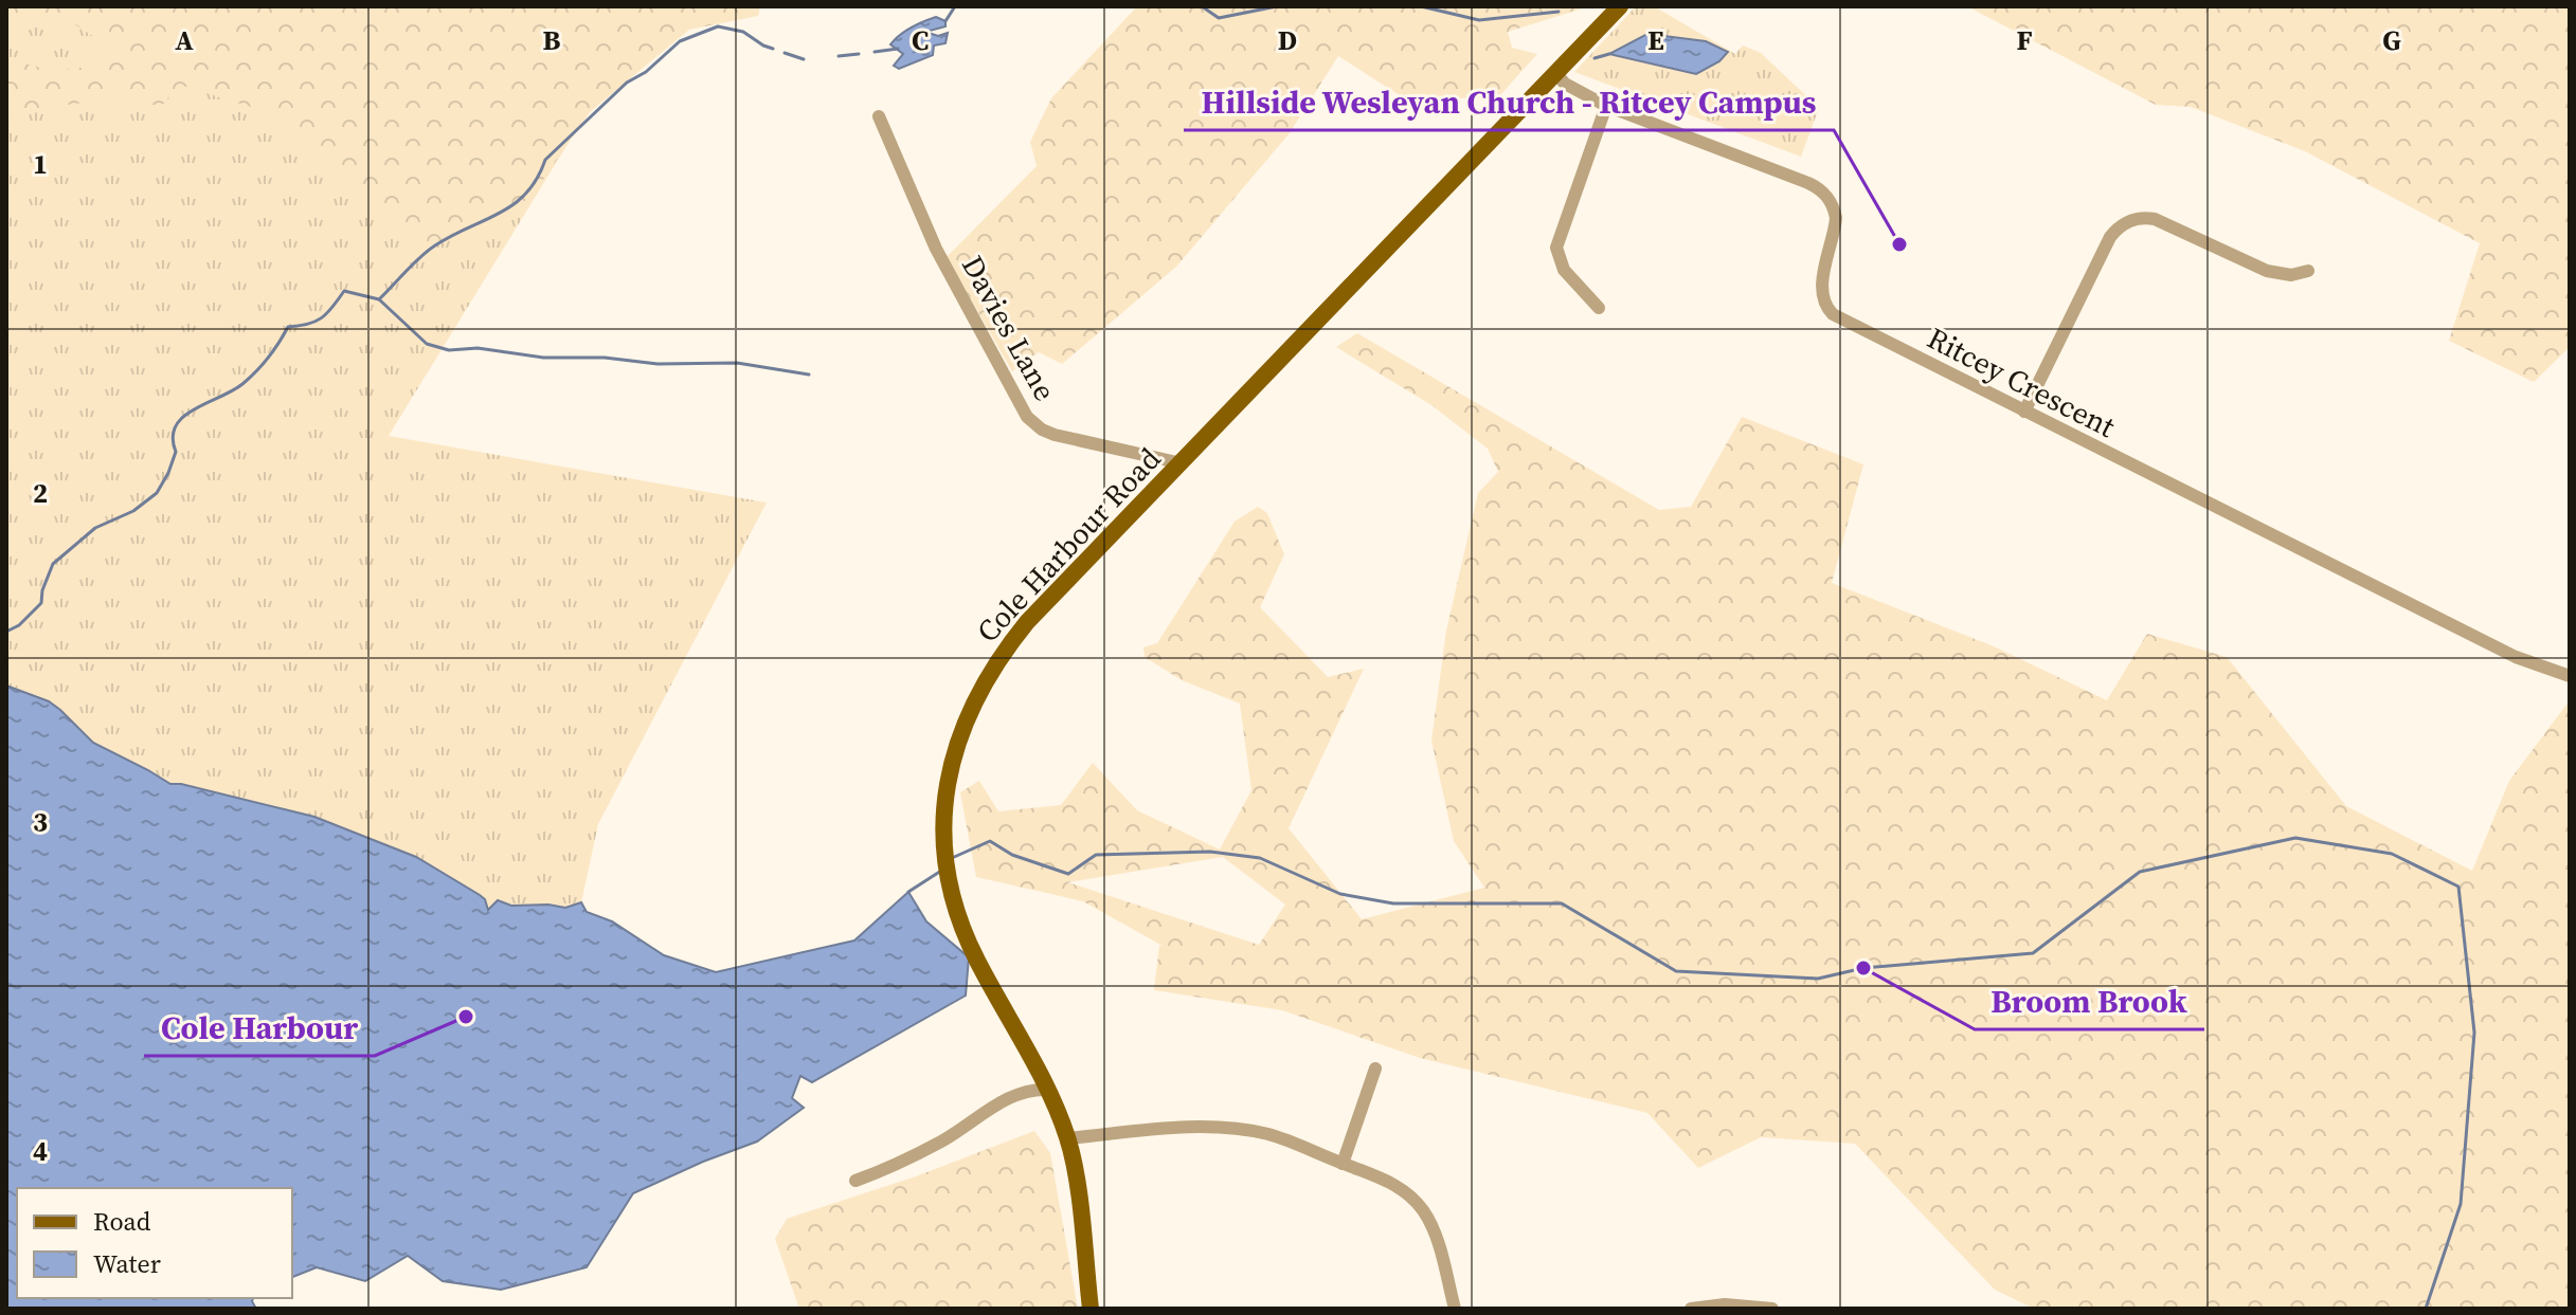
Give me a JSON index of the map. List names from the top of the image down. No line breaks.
{"streets":{"main road":["Cole Harbour Road"],"street":["Davies Lane","Ritcey Crescent"]},"crossings":[["Davies Lane","Cole Harbour Road"],["Ritcey Crescent","Cole Harbour Road"]],"places":["Hillside Wesleyan Church - Ritcey Campus","Broom Brook","Cole Harbour"],"legend":["Road","Water"],"grid":{"columns":["A","B","C","D","E","F","G"],"rows":["1","2","3","4"]}}
